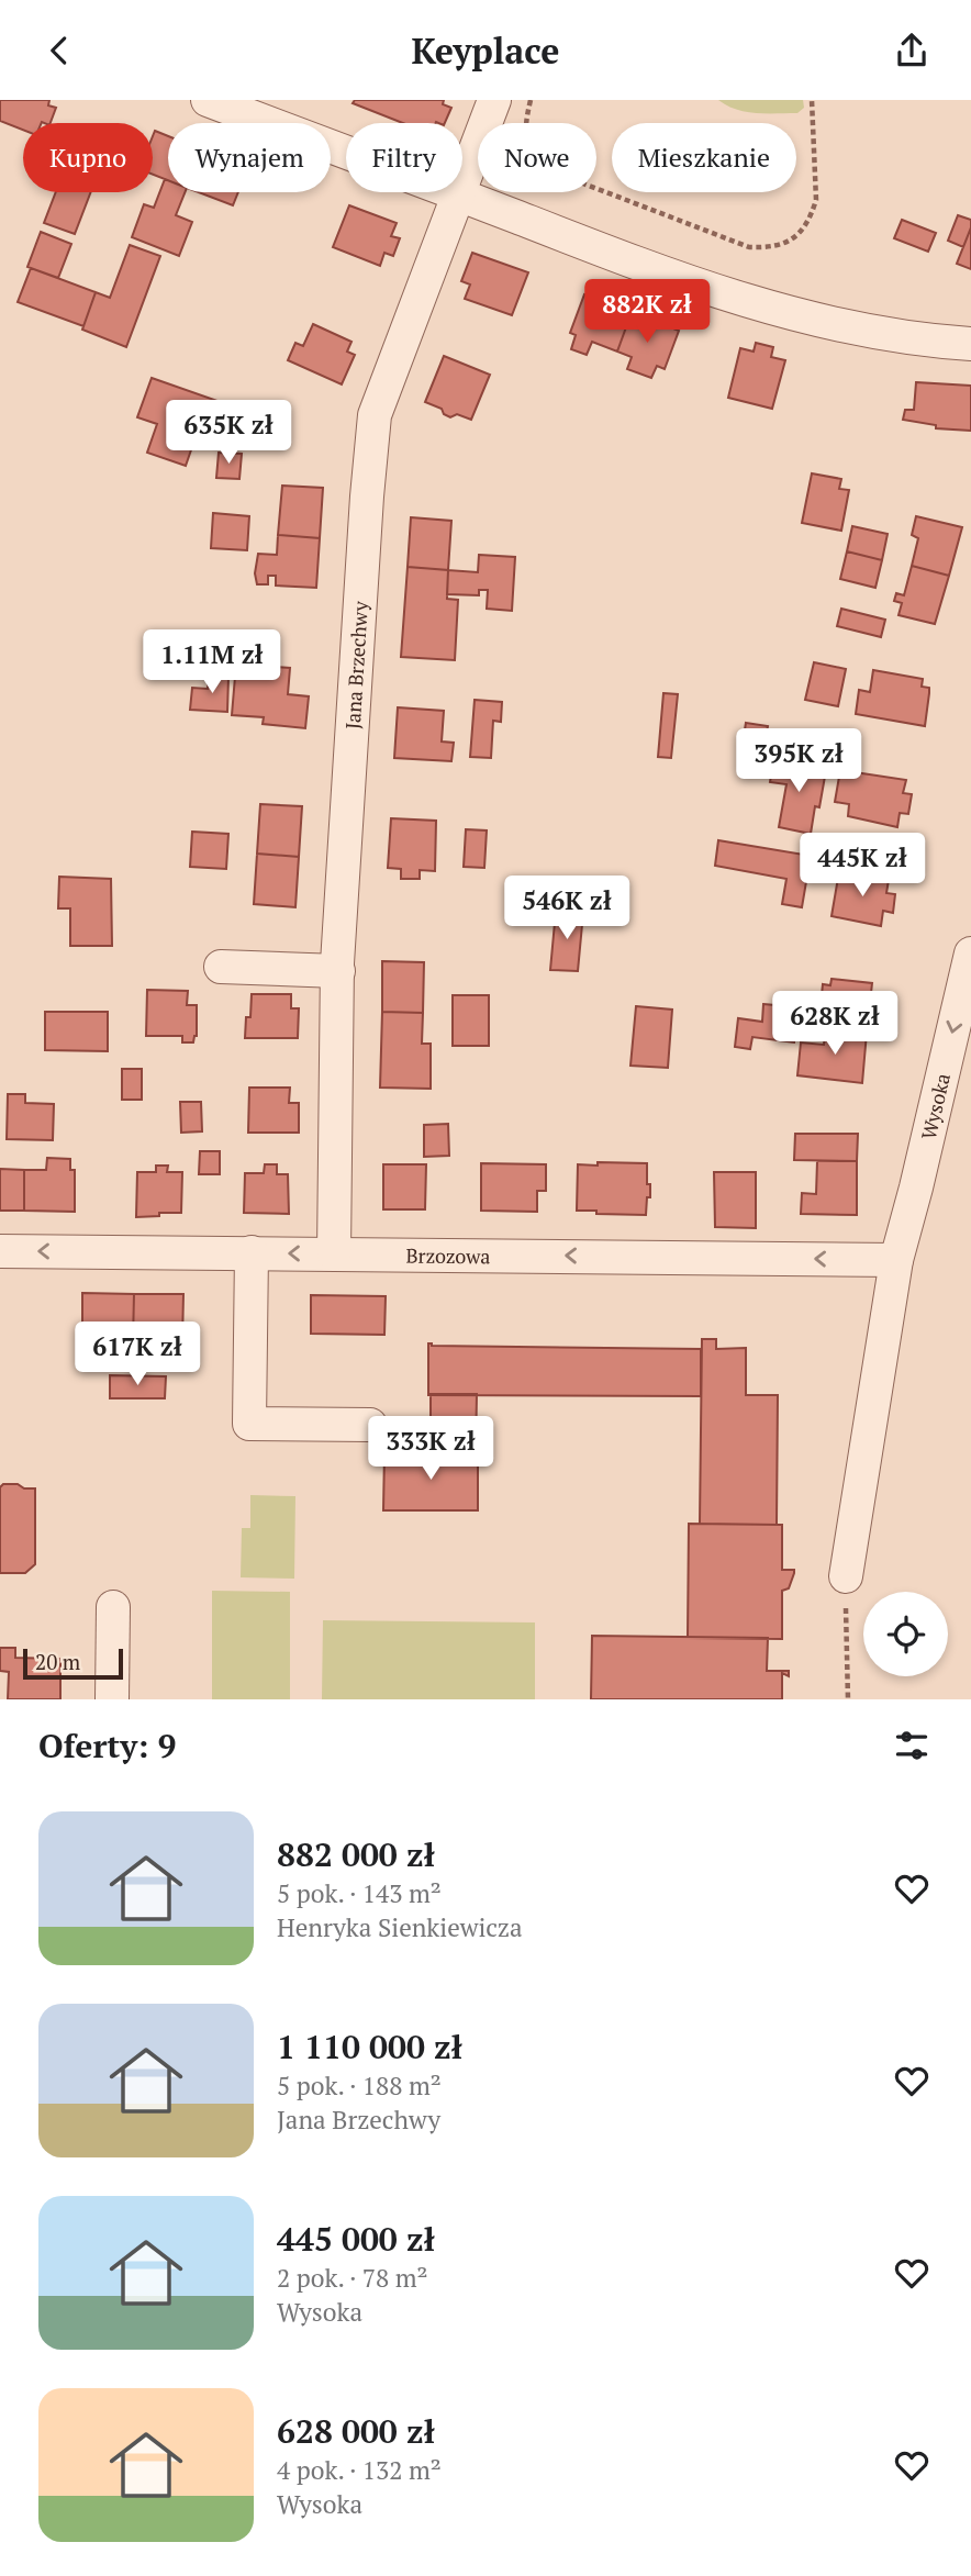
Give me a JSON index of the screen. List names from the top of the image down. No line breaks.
{"streets":{"street":["Jana Brzechwy","Wysoka","Brzozowa"]},"crossings":[["Jana Brzechwy","Brzozowa"],["Wysoka","Brzozowa"]],"one_way":["Wysoka","Brzozowa"],"scale_bar":"20 m","page":{"header":"Keyplace","chip":["Kupno","Wynajem","Filtry","Nowe","Mieszkanie"],"price":["882K zł","635K zł","1.11M zł","395K zł","445K zł","546K zł","628K zł","617K zł","333K zł"],"scale":"20 m","heading":"Oferty: 9","list":[{"name":"882 000 zł","note":"5 pok. · 143 m² · Henryka Sienkiewicza"},{"name":"1 110 000 zł","note":"5 pok. · 188 m² · Jana Brzechwy"},{"name":"445 000 zł","note":"2 pok. · 78 m² · Wysoka"},{"name":"628 000 zł","note":"4 pok. · 132 m² · Wysoka"}]}}
